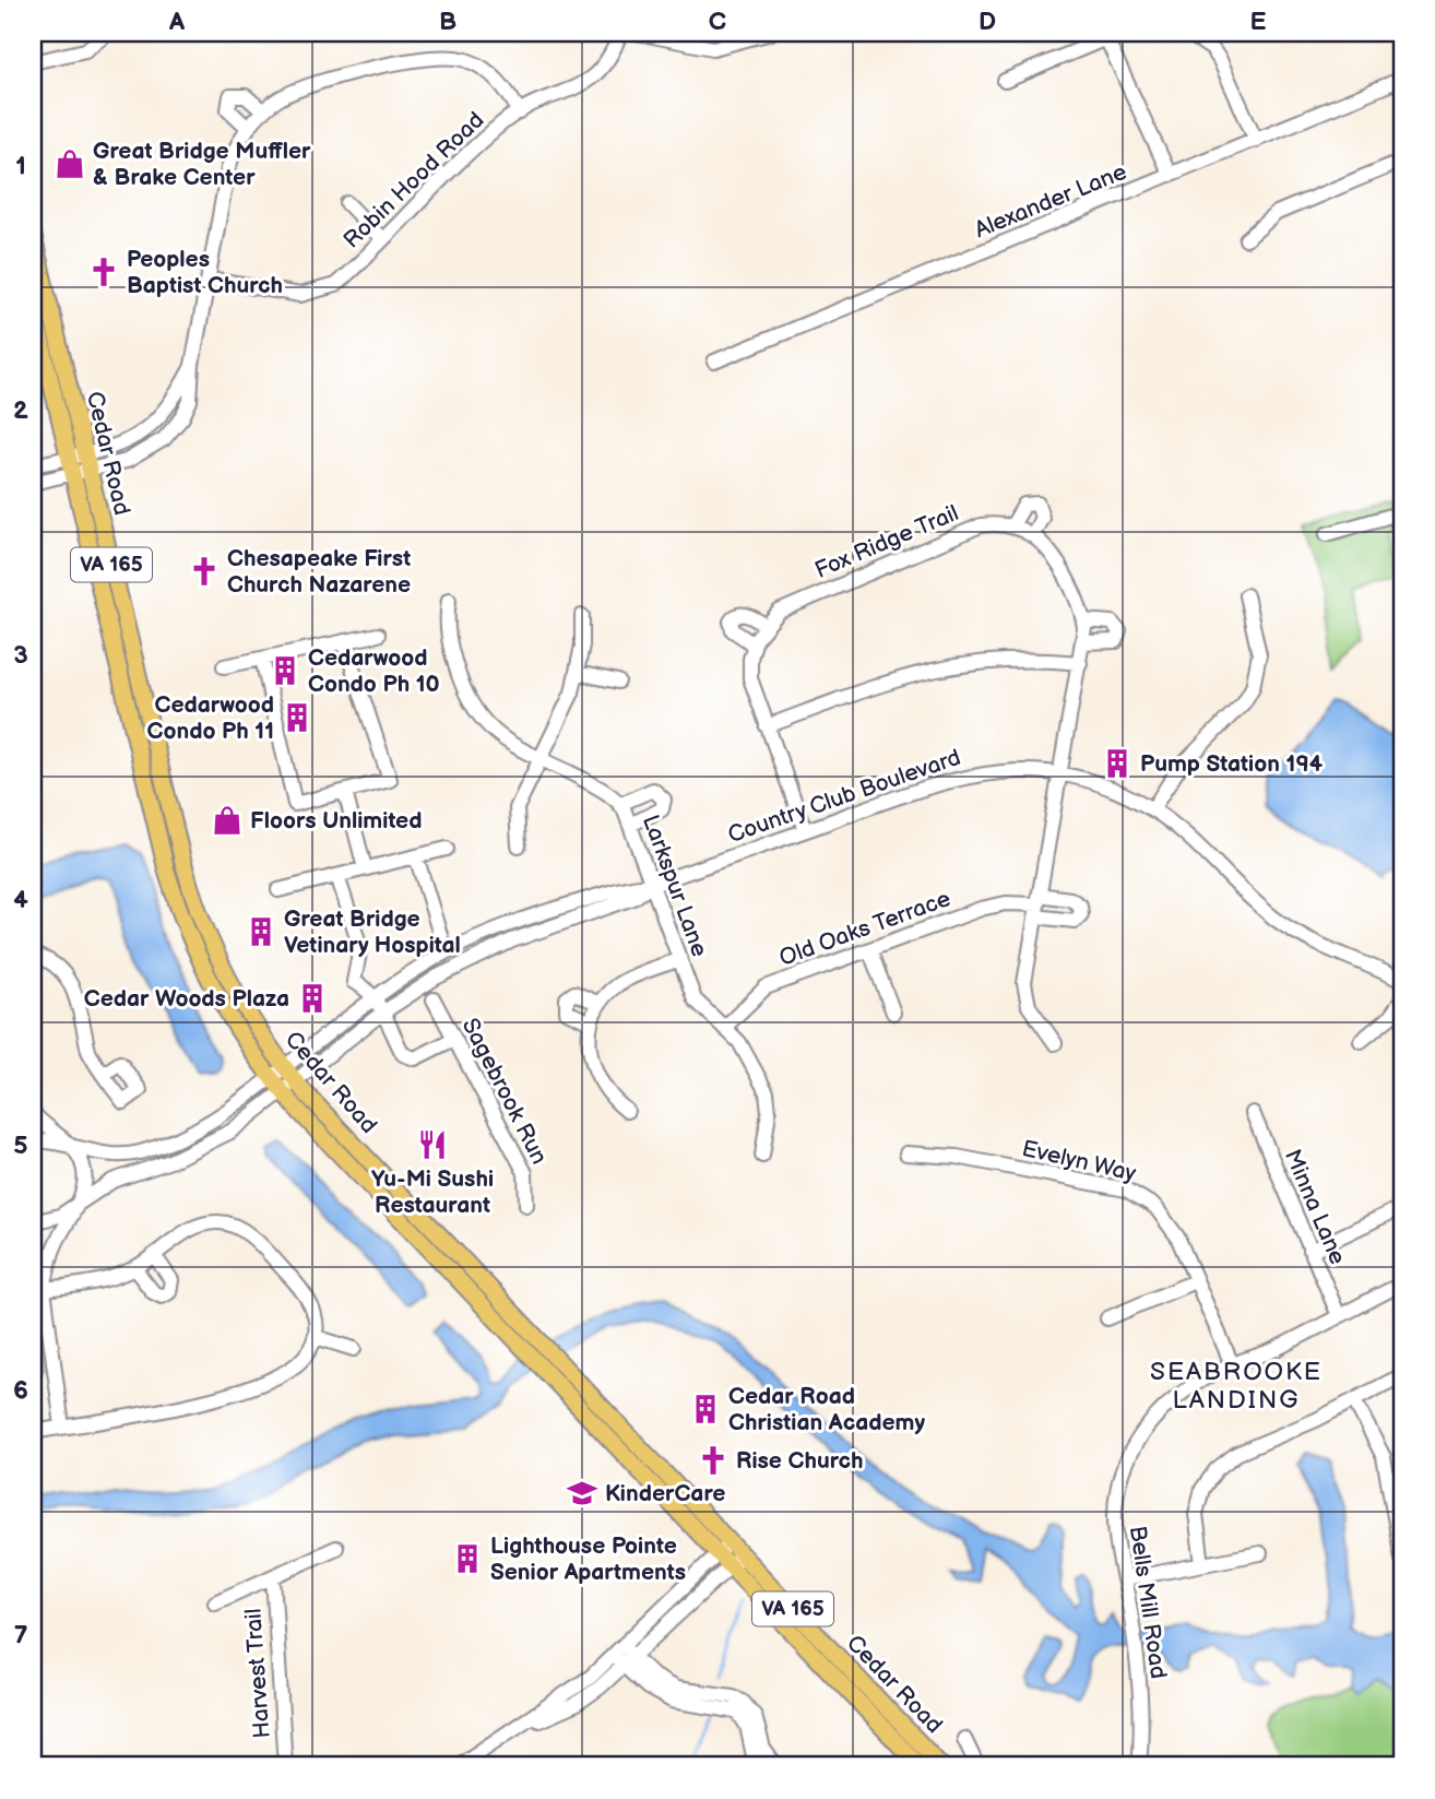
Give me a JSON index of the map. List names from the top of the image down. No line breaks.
{"streets":{"main road":["Cedar Road","VA 165"],"street":["Robin Hood Road","Alexander Lane","Fox Ridge Trail","Country Club Boulevard","Larkspur Lane","Old Oaks Terrace","Sagebrook Run","Evelyn Way","Minna Lane","Bells Mill Road","Harvest Trail"]},"crossings":[["Cedar Road","Country Club Boulevard"],["Fox Ridge Trail","Country Club Boulevard"],["Fox Ridge Trail","Old Oaks Terrace"],["Country Club Boulevard","Larkspur Lane"],["Larkspur Lane","Old Oaks Terrace"],["Evelyn Way","Bells Mill Road"],["Minna Lane","Bells Mill Road"]],"districts":["SEABROOKE LANDING"],"places":{"shop":["Great Bridge Muffler & Brake Center","Floors Unlimited"],"church":["Peoples Baptist Church","Chesapeake First Church Nazarene","Rise Church"],"building":["Cedarwood Condo Ph 10","Cedarwood Condo Ph 11","Pump Station 194","Great Bridge Vetinary Hospital","Cedar Woods Plaza","Cedar Road Christian Academy","Lighthouse Pointe Senior Apartments"],"restaurant":["Yu-Mi Sushi Restaurant"],"school or university":["KinderCare"]},"grid":{"columns":["A","B","C","D","E"],"rows":["1","2","3","4","5","6","7"]}}
